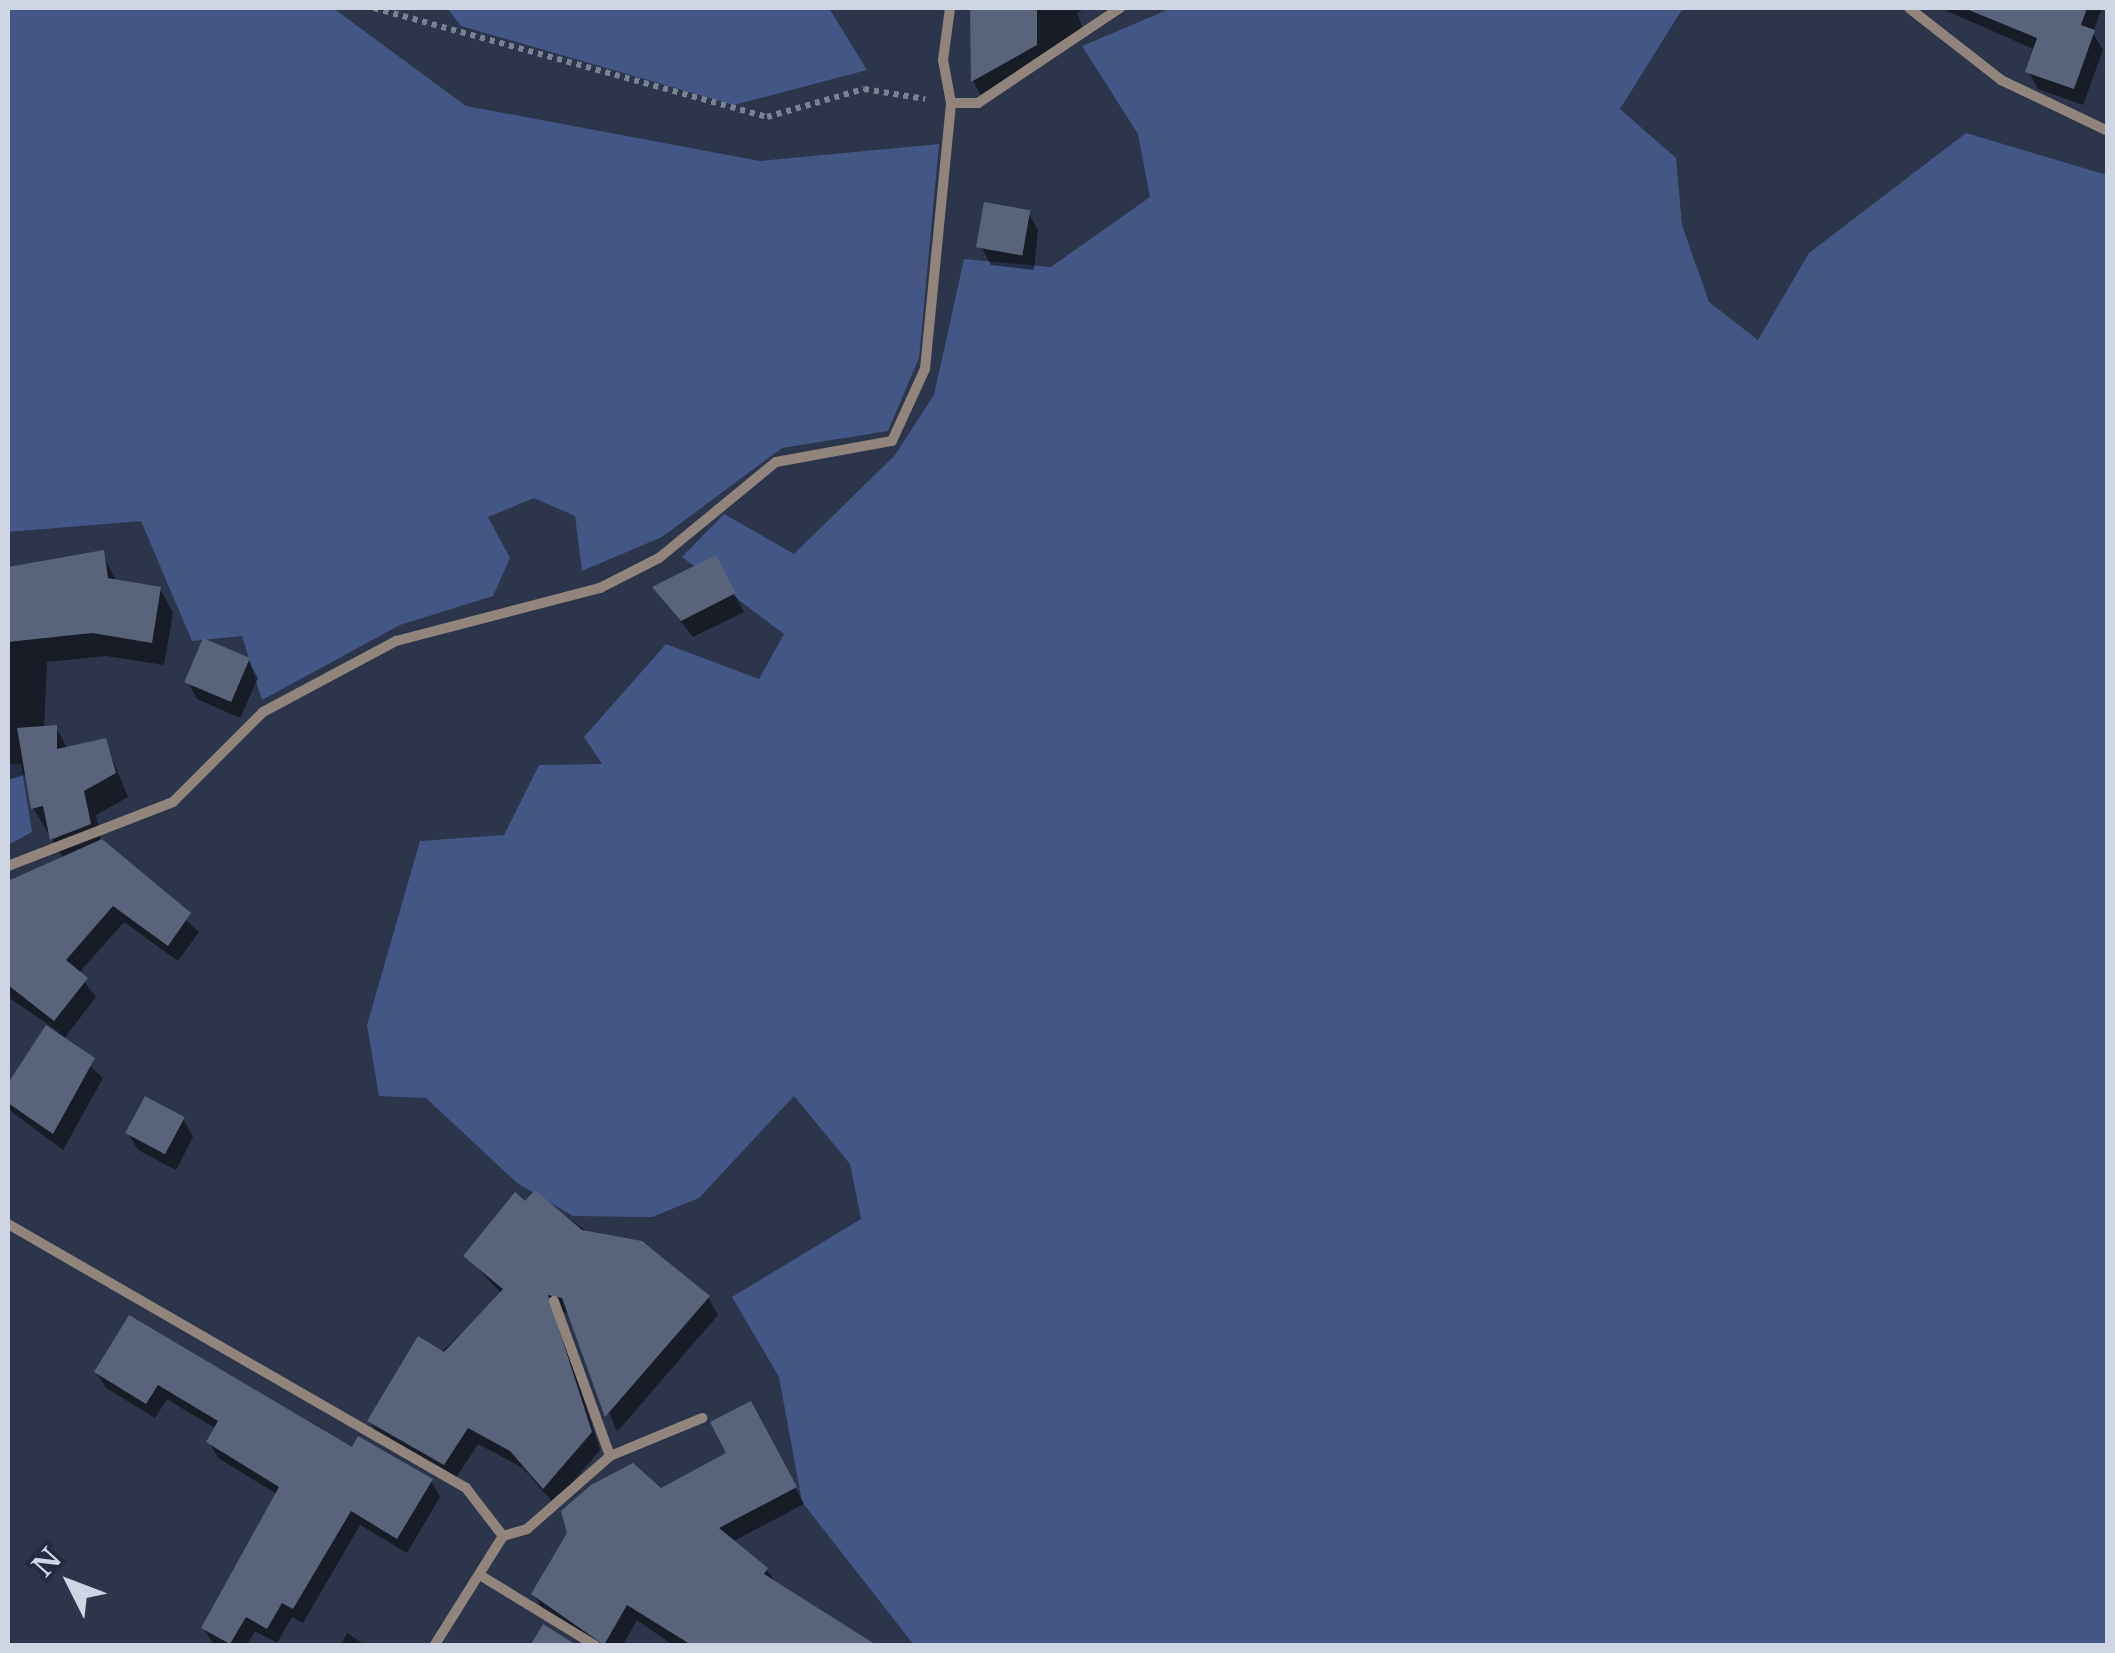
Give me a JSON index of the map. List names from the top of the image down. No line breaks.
{"north":"top left"}
